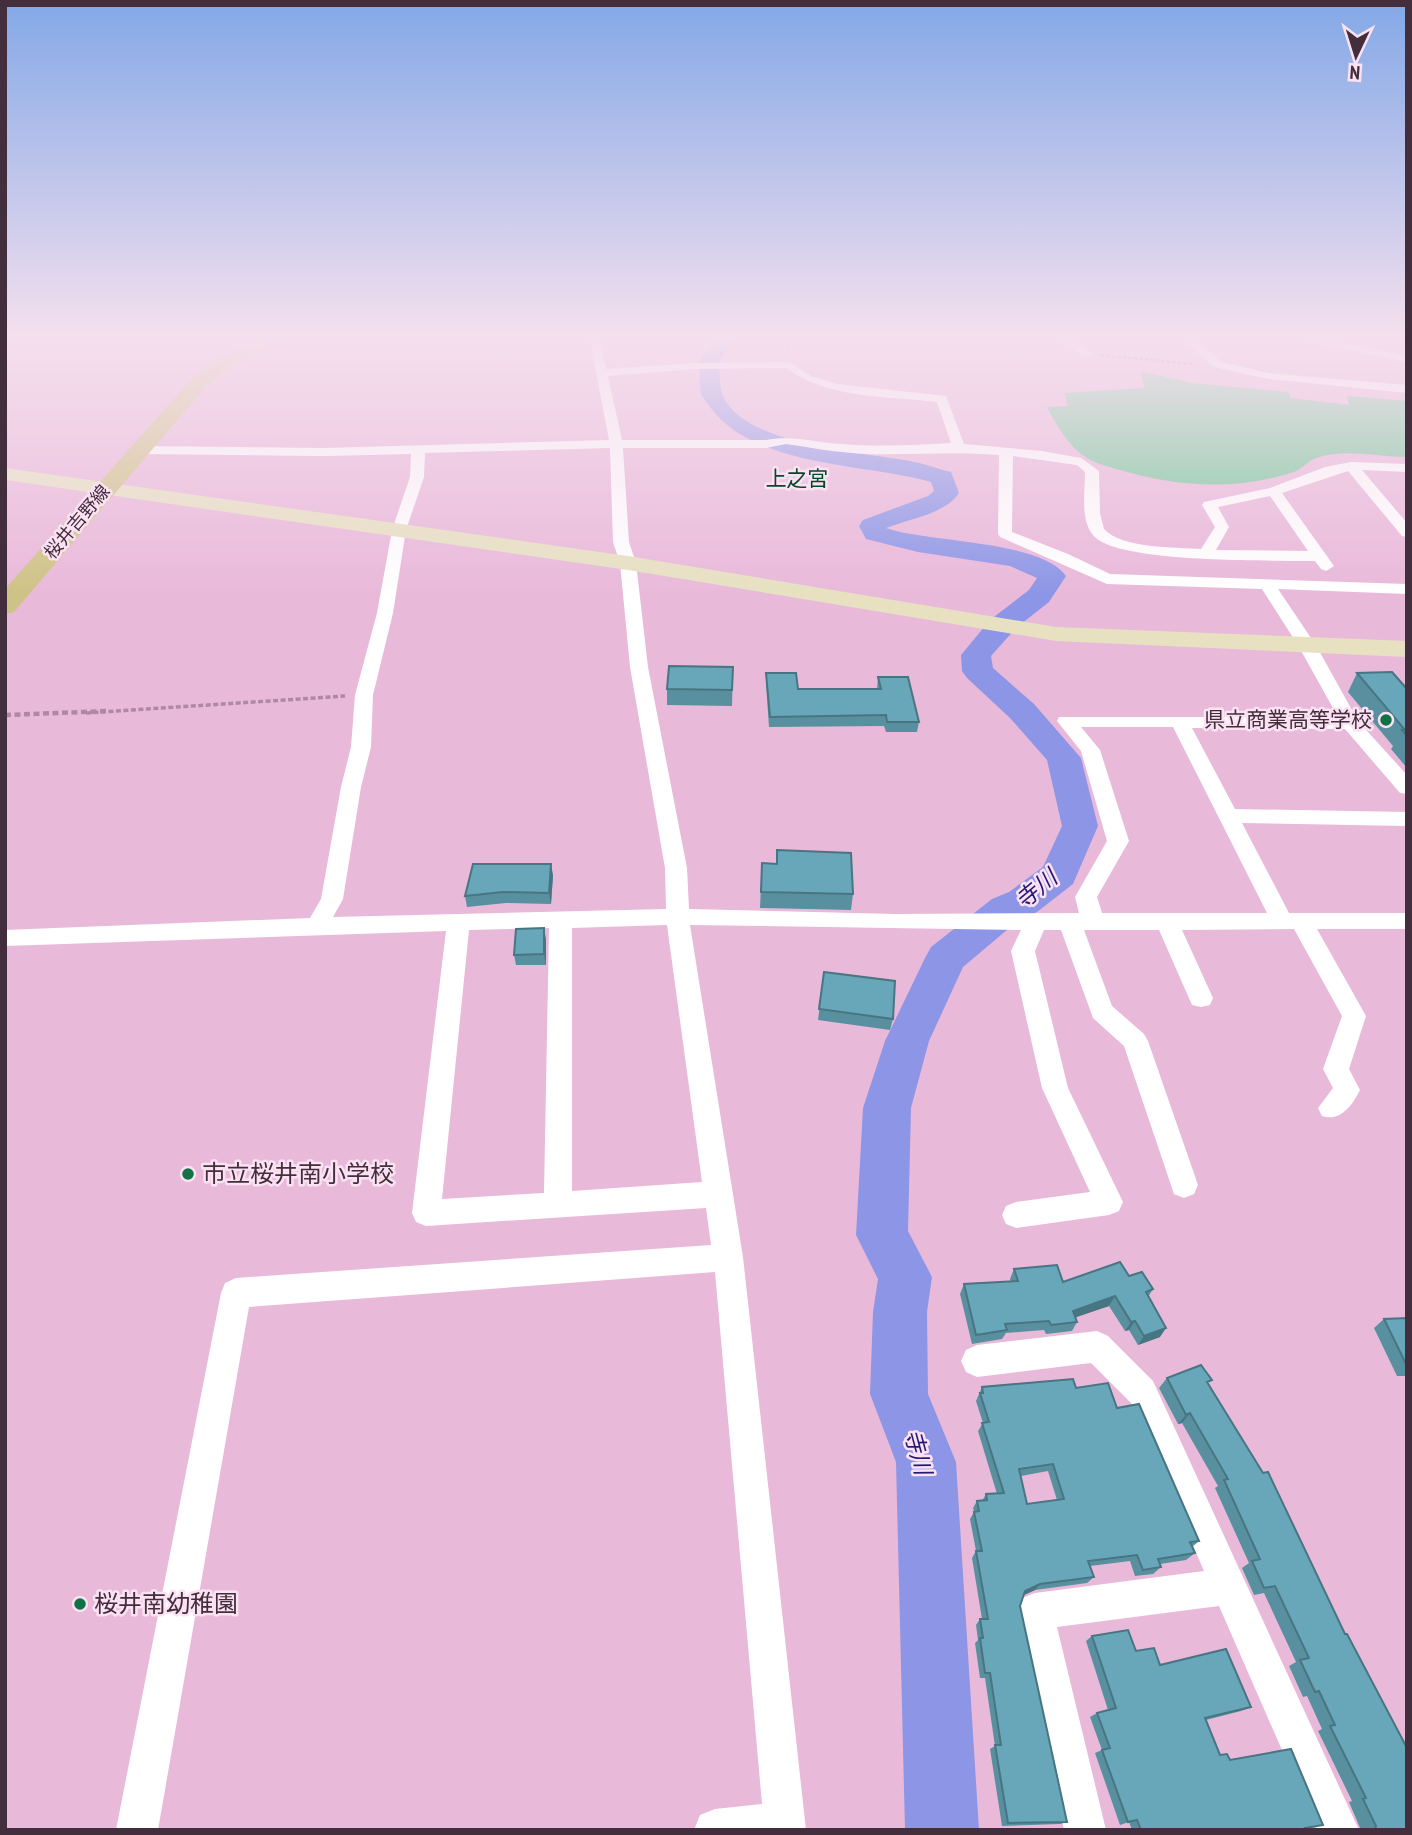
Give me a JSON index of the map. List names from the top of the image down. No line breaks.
{"streets":{"main road":["桜井吉野線"]},"districts":["上之宮"],"water":["寺川"],"places":["県立商業高等学校","市立桜井南小学校","桜井南幼稚園"],"north":"bottom"}
